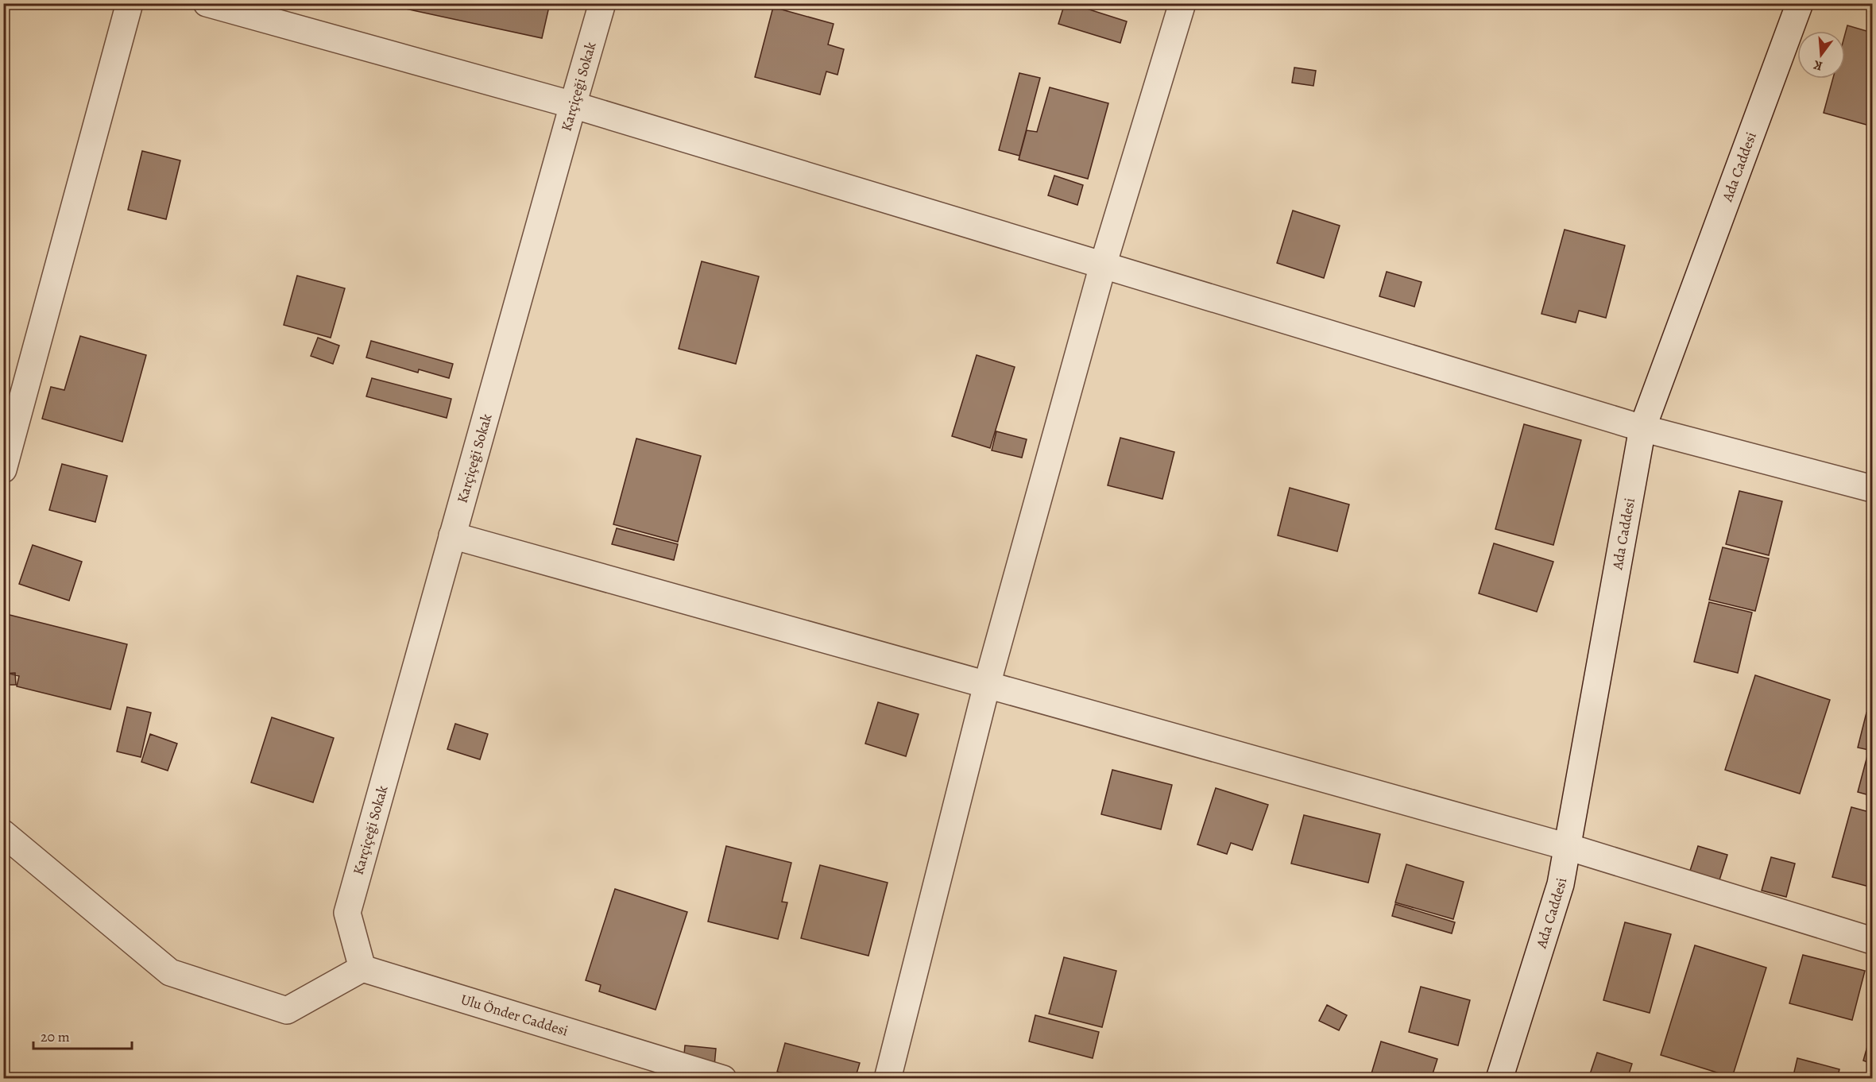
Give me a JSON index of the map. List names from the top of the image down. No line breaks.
{"streets":{"street":["Karçiçeği Sokak","Ada Caddesi","Ulu Önder Caddesi"]},"crossings":[["Karçiçeği Sokak","Ulu Önder Caddesi"]],"scale_bar":"20 m","north":"bottom"}
